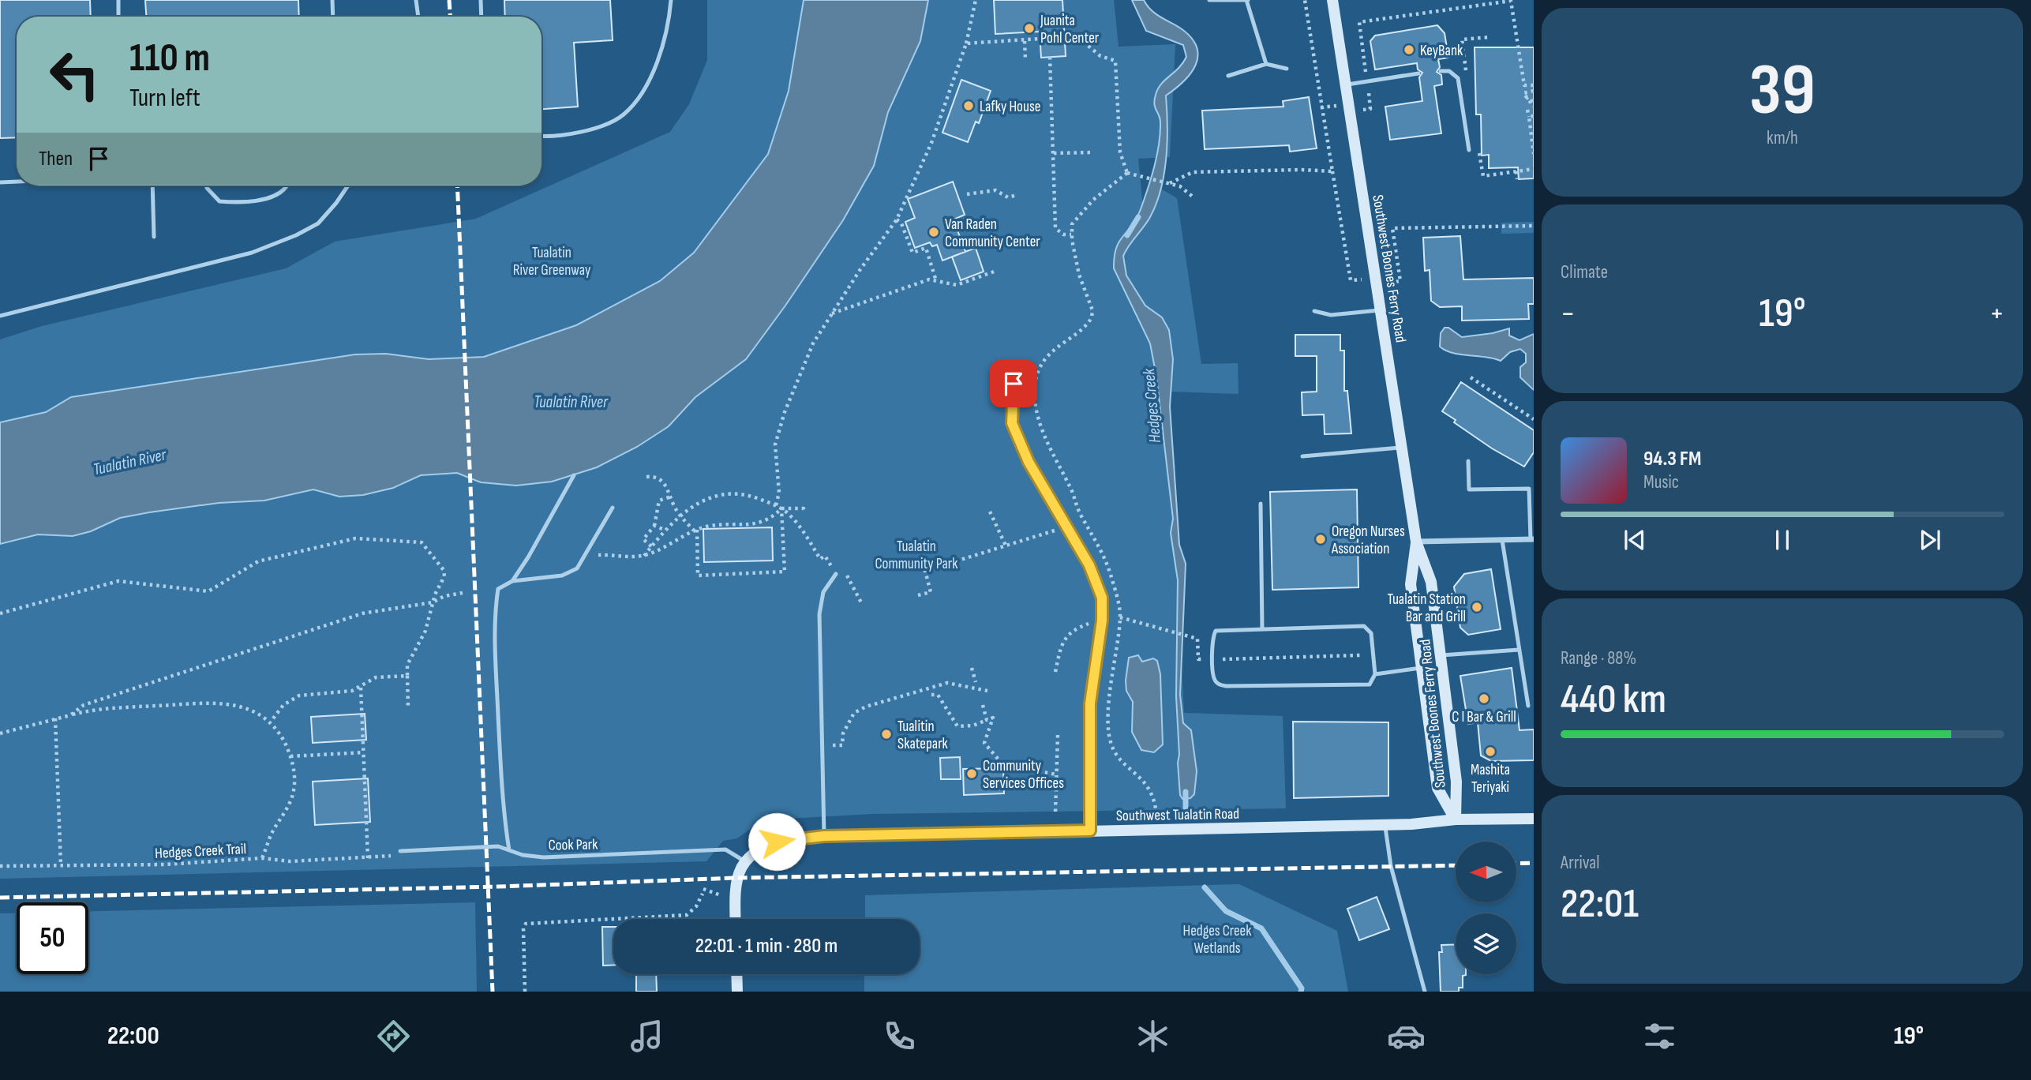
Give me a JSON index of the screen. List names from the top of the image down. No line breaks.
{"streets":{"main road":["Southwest Boones Ferry Road","Southwest Tualatin Road"],"lane":["Cook Park"],"path":["Hedges Creek Trail"]},"crossings":[["Southwest Boones Ferry Road","Southwest Tualatin Road"],["Southwest Tualatin Road","Cook Park"],["Cook Park","Hedges Creek Trail"]],"water":["Tualatin River","Hedges Creek"],"parks":["Tualatin River Greenway","Tualatin Community Park","Hedges Creek Wetlands"],"places":["Juanita Pohl Center","KeyBank","Lafky House","Van Raden Community Center","Oregon Nurses Association","Tualatin Station Bar and Grill","C I Bar & Grill","Tualitin Skatepark","Mashita Teriyaki","Community Services Offices"],"north":"left","page":{"tile":[["39","km/h"],"Climate",["Range · 88%","440 km"],["Arrival","22:01"]],"turn":["110 m","Turn left"],"then":"Then","heat":["−","19°","+"],"song":["94.3 FM","Music"],"limit":"50","trip":"22:01 · 1 min · 280 m","tabs":["22:00","19°"]}}
